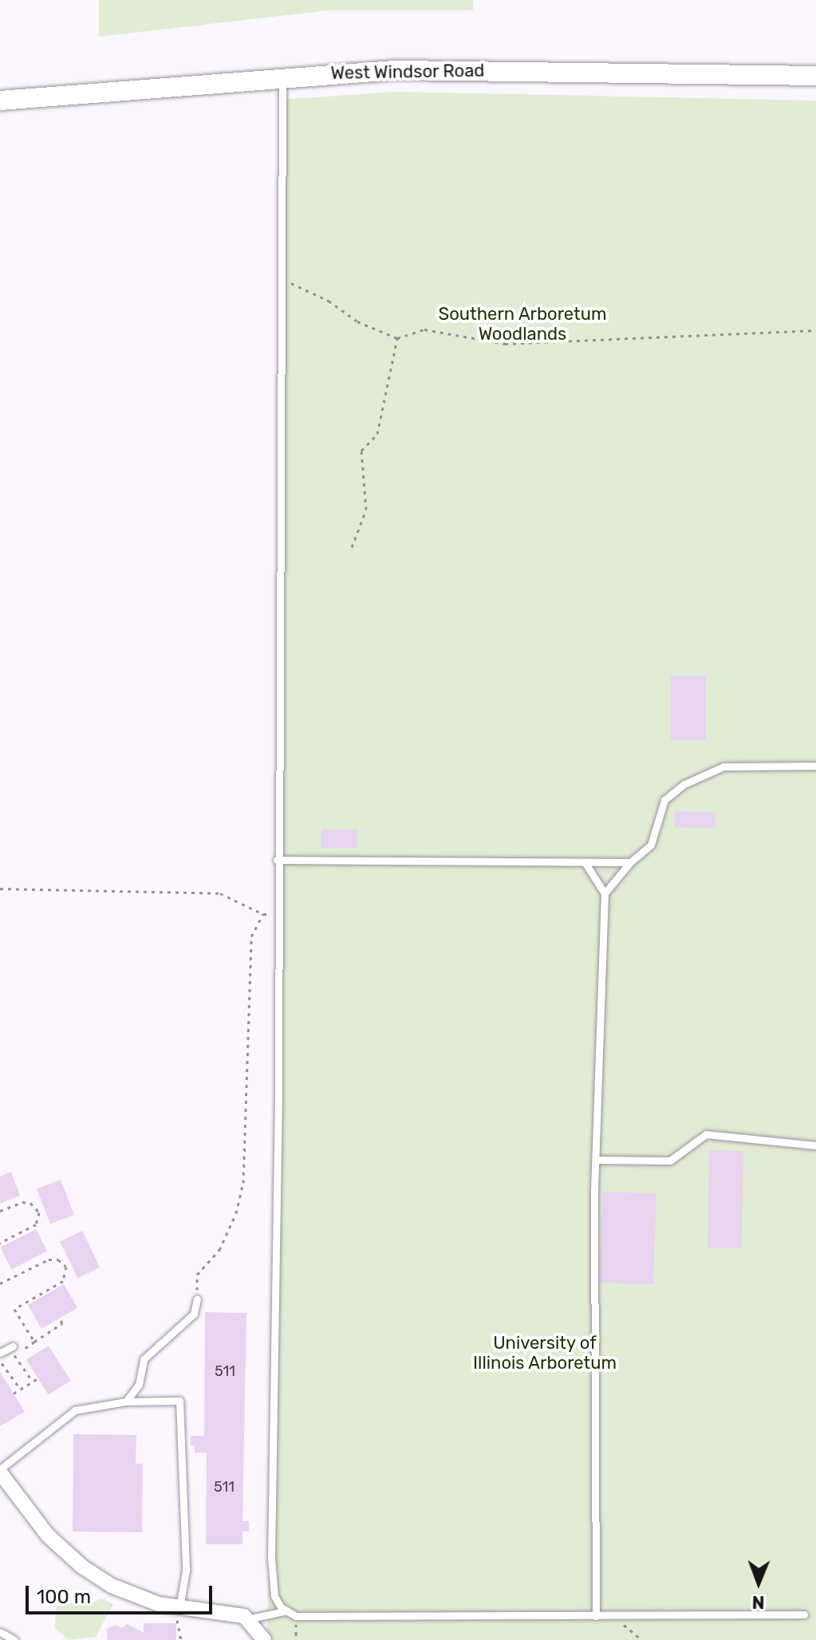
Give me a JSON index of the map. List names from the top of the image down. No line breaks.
{"streets":{"main road":["West Windsor Road"]},"parks":["Southern Arboretum Woodlands","University of Illinois Arboretum"],"house_numbers":["511","511"],"scale_bar":"100 m","north":"bottom"}
